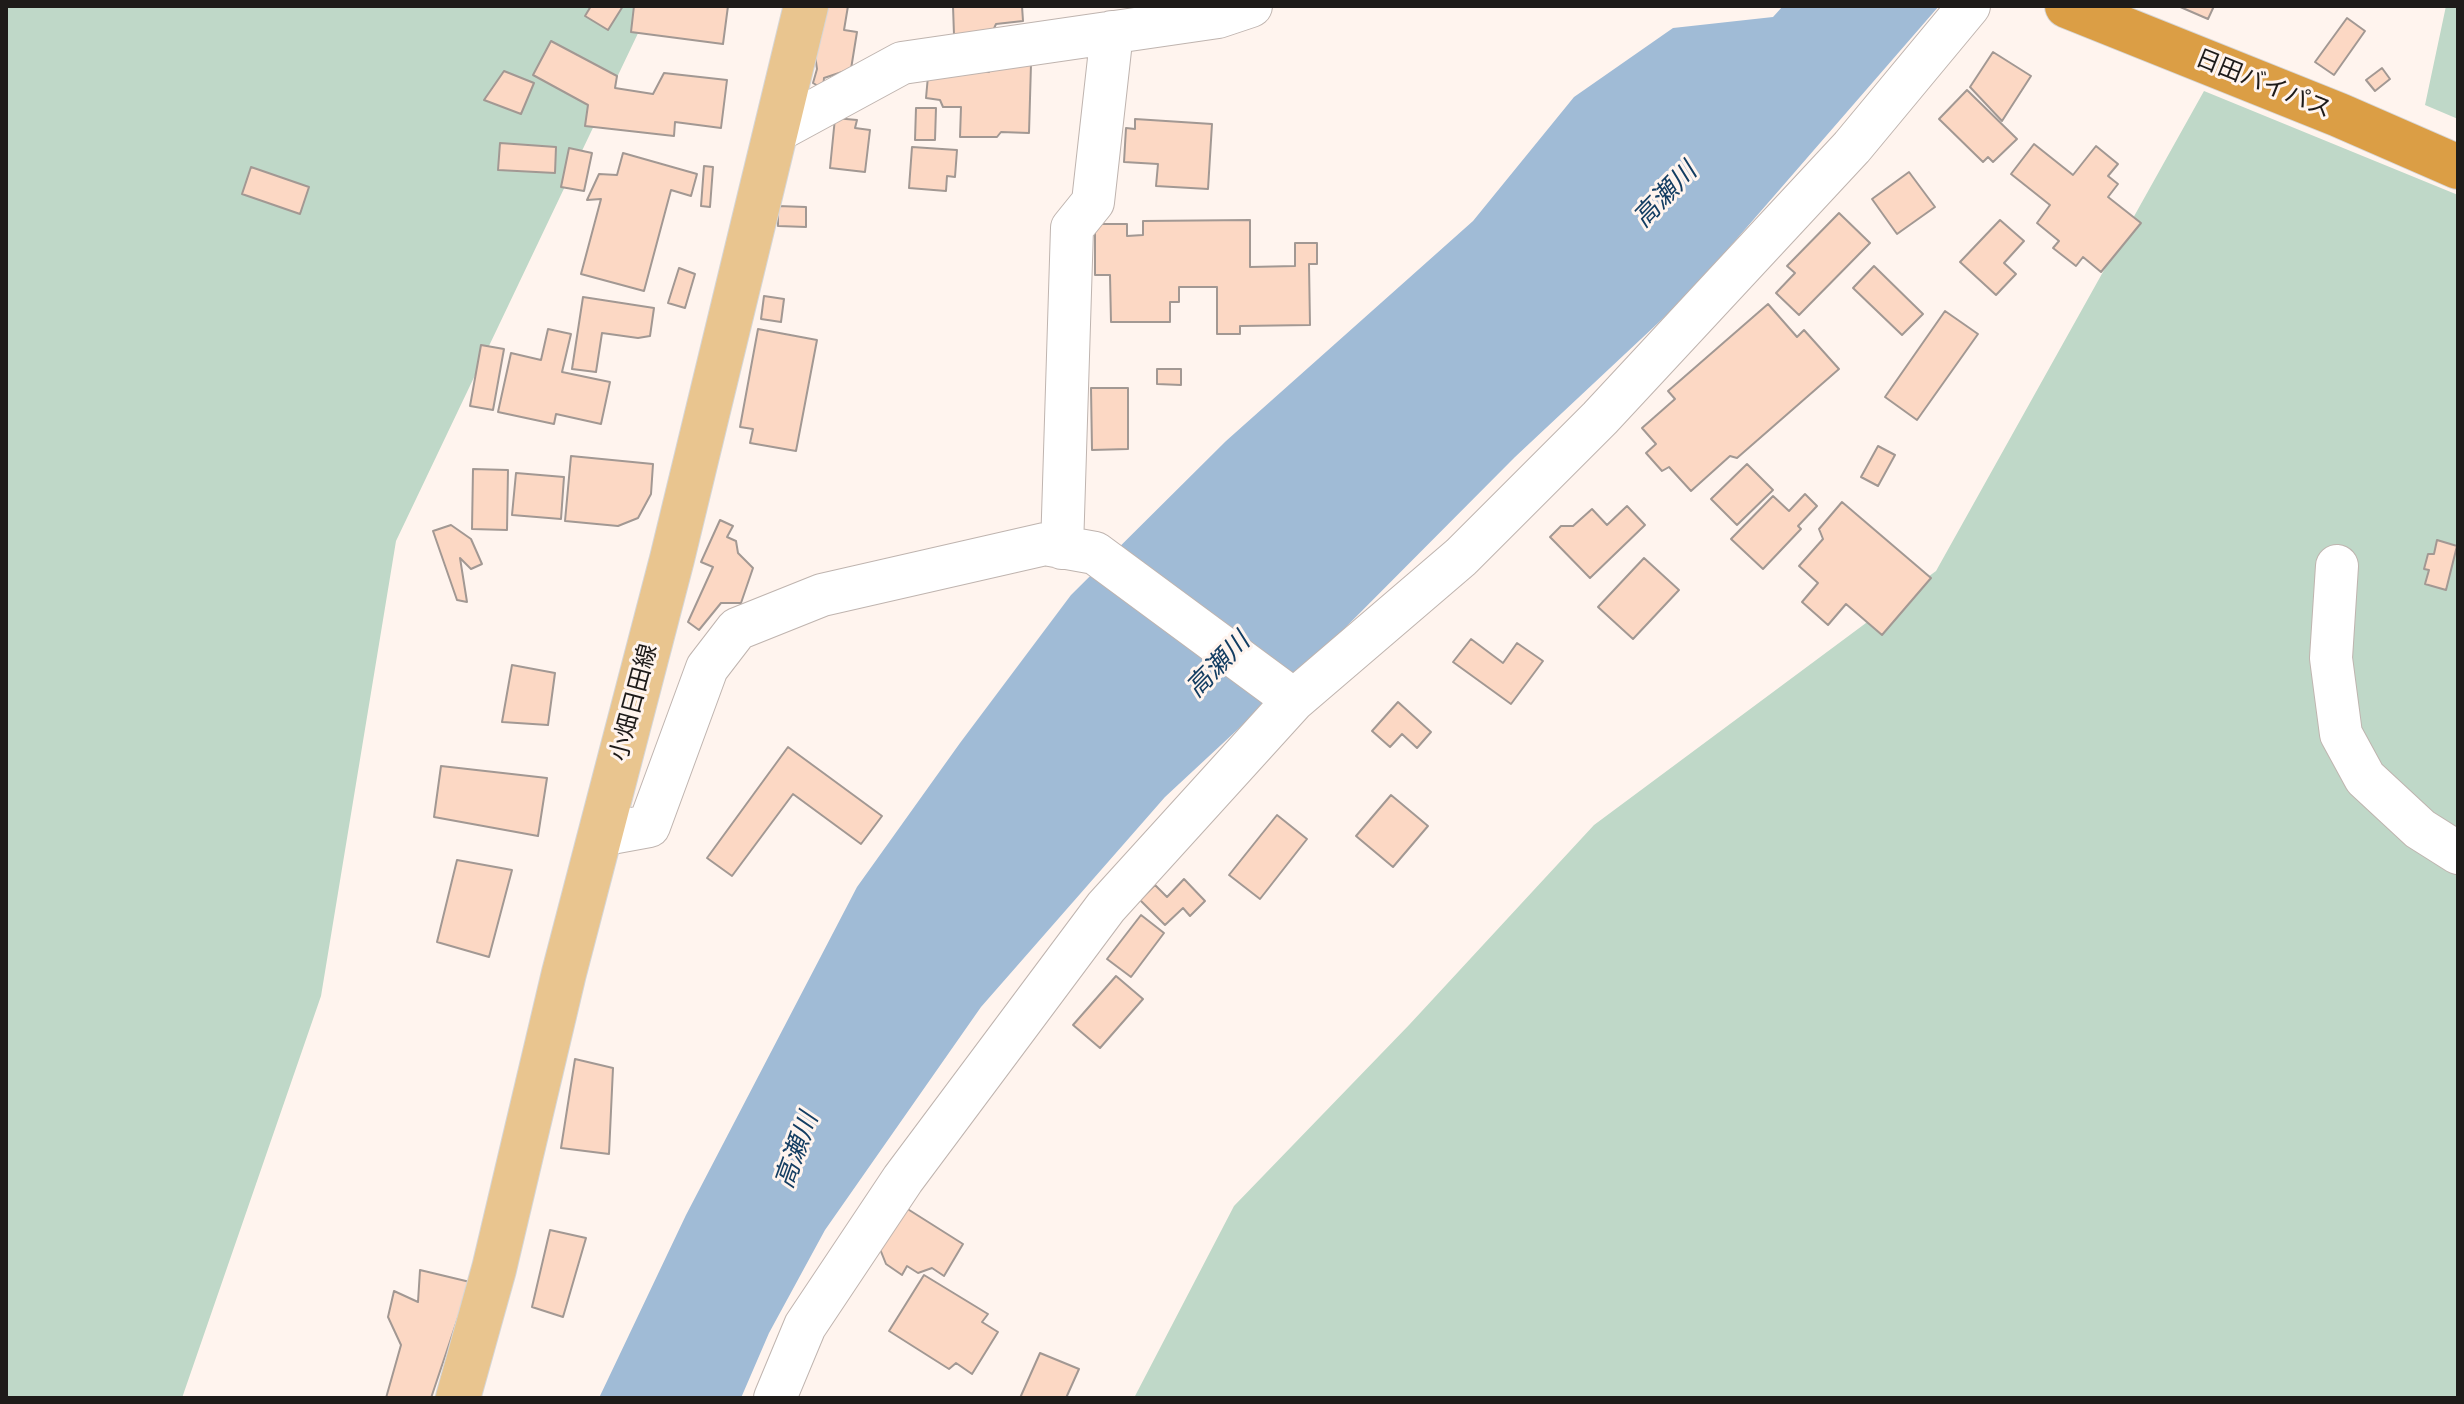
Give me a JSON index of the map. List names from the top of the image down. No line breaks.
{"streets":{"highway":["日田バイパス"],"main road":["小畑日田線"]},"water":["高瀬川"]}
